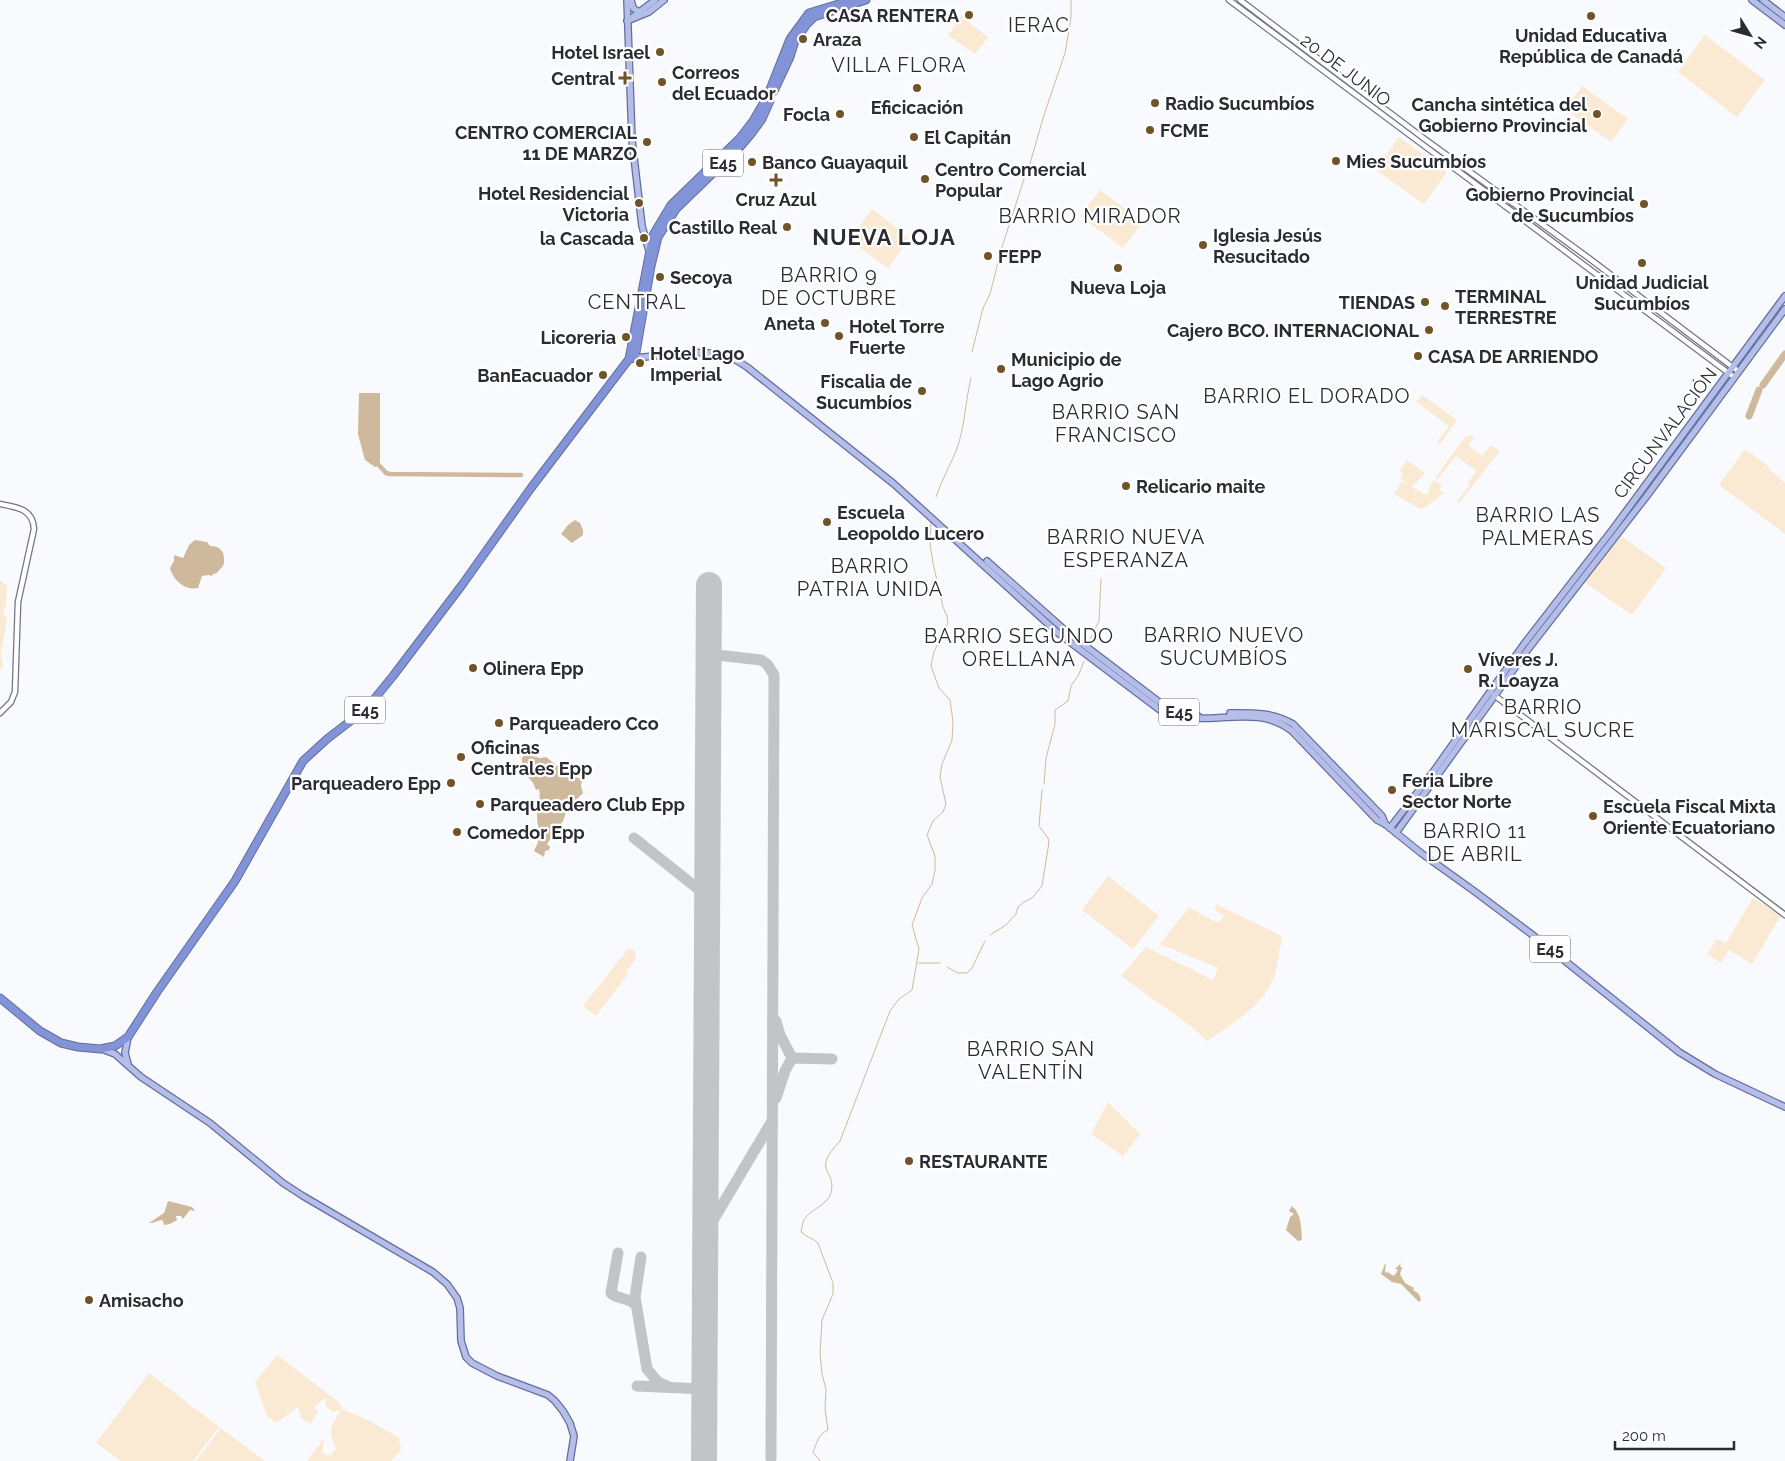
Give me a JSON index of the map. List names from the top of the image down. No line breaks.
{"streets":{"highway":["E45"],"main road":["CIRCUNVALACIÓN"],"street":["20 DE JUNIO"]},"crossings":[["20 DE JUNIO","CIRCUNVALACIÓN"],["E45","CIRCUNVALACIÓN"]],"districts":["IERAC","VILLA FLORA","BARRIO MIRADOR","NUEVA LOJA","BARRIO 9 DE OCTUBRE","CENTRAL","BARRIO EL DORADO","BARRIO SAN FRANCISCO","BARRIO LAS PALMERAS","BARRIO NUEVA ESPERANZA","BARRIO PATRIA UNIDA","BARRIO NUEVO SUCUMBÍOS","BARRIO SEGUNDO ORELLANA","BARRIO MARISCAL SUCRE","BARRIO 11 DE ABRIL","BARRIO SAN VALENTÍN"],"places":{"other":["CASA RENTERA","Unidad Educativa República de Canadá","Araza","Hotel Israel","Correos del Ecuador","Eficicación","Radio Sucumbíos","Focla","Cancha sintética del Gobierno Provincial","FCME","El Capitán","CENTRO COMERCIAL 11 DE MARZO","Mies Sucumbíos","Banco Guayaquil","Centro Comercial Popular","Hotel Residencial Victoria","Gobierno Provincial de Sucumbíos","Castillo Real","la Cascada","Iglesia Jesús Resucitado","FEPP","Unidad Judicial Sucumbíos","Nueva Loja","Secoya","TIENDAS","TERMINAL TERRESTRE","Aneta","Cajero BCO. INTERNACIONAL","Hotel Torre Fuerte","Licoreria","CASA DE ARRIENDO","Hotel Lago Imperial","Municipio de Lago Agrio","BanEacuador","Fiscalia de Sucumbíos","Relicario maite","Escuela Leopoldo Lucero","Olinera Epp","Víveres J. R. Loayza","Parqueadero Cco","Oficinas Centrales Epp","Parqueadero Epp","Feria Libre Sector Norte","Parqueadero Club Epp","Escuela Fiscal Mixta Oriente Ecuatoriano","Comedor Epp","RESTAURANTE","Amisacho"],"health":["Central","Cruz Azul"]},"scale_bar":"200 m","north":"bottom right"}
